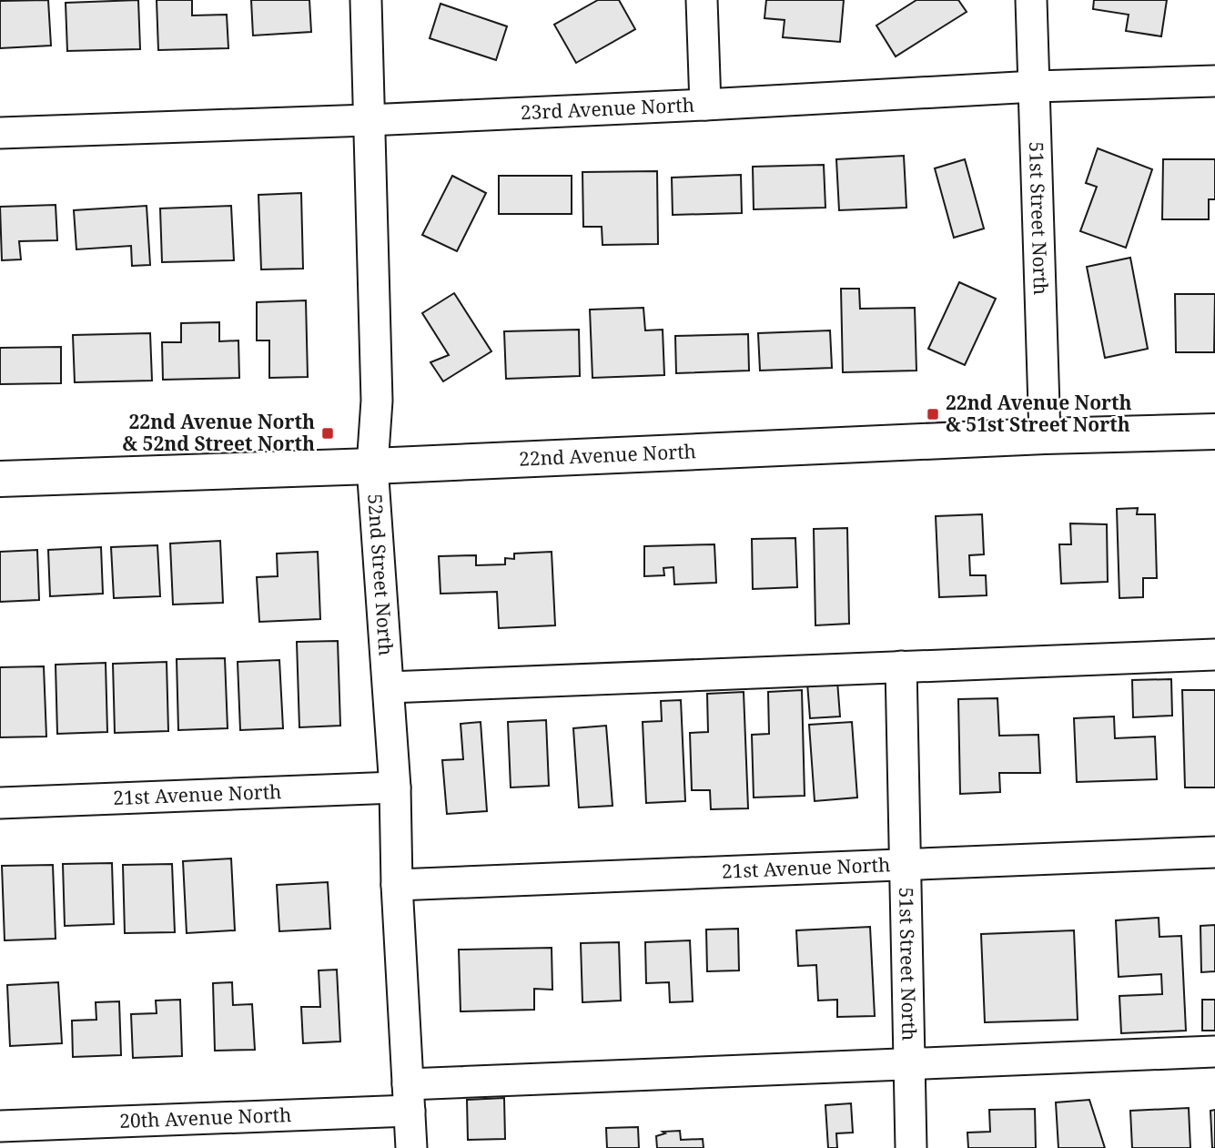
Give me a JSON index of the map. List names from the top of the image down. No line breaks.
{"streets":{"main road":["22nd Avenue North"],"street":["23rd Avenue North","51st Street North","52nd Street North","21st Avenue North","20th Avenue North"]},"crossings":[["23rd Avenue North","51st Street North"],["23rd Avenue North","52nd Street North"],["51st Street North","22nd Avenue North"],["51st Street North","21st Avenue North"],["51st Street North","20th Avenue North"],["22nd Avenue North","52nd Street North"],["52nd Street North","21st Avenue North"],["52nd Street North","20th Avenue North"]],"places":{"transit":["22nd Avenue North & 51st Street North","22nd Avenue North & 52nd Street North"]}}
